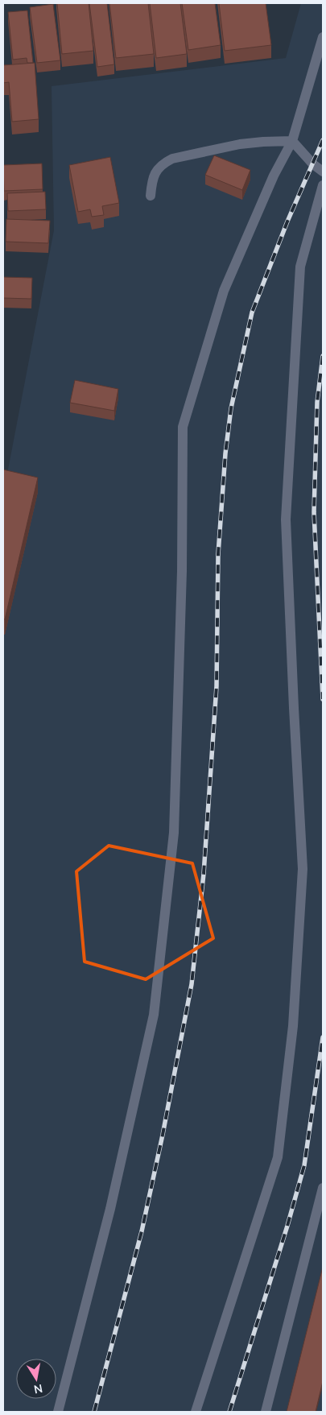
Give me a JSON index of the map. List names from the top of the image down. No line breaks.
{"north":"bottom"}
